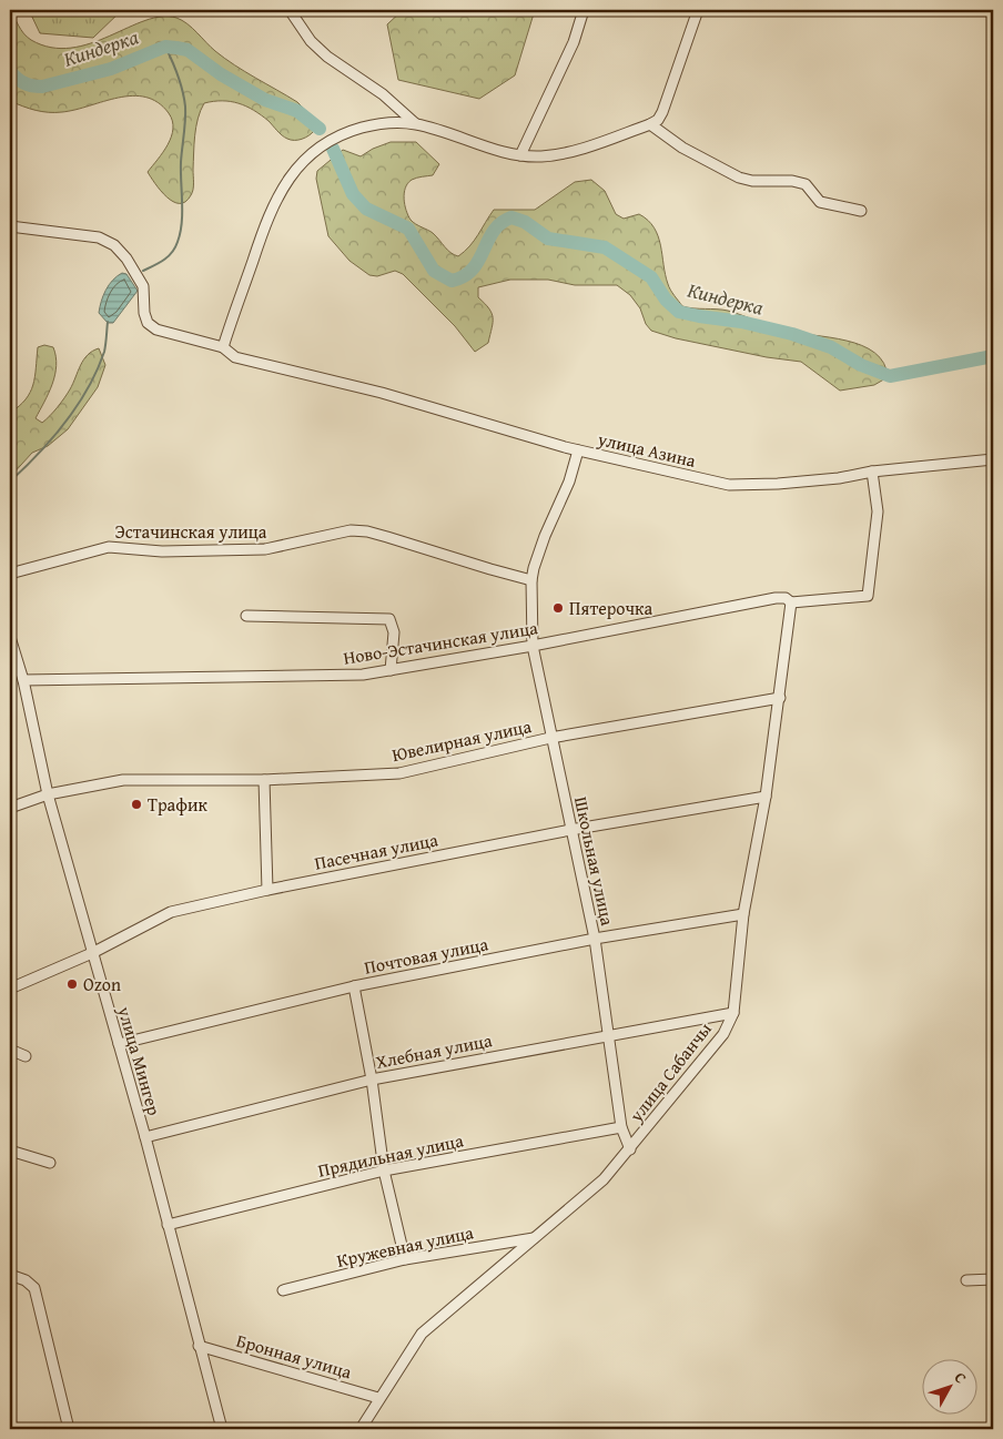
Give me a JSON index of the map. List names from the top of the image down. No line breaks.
{"streets":{"street":["улица Азина","Эстачинская улица","Ново-Эстачинская улица","Ювелирная улица","Пасечная улица","Школьная улица","Почтовая улица","Хлебная улица","улица Мингер","улица Сабанчы","Прядильная улица","Кружевная улица","Бронная улица"]},"crossings":[["улица Азина","Школьная улица"],["Эстачинская улица","Школьная улица"],["Ново-Эстачинская улица","Школьная улица"],["Ново-Эстачинская улица","улица Мингер"],["Ново-Эстачинская улица","улица Сабанчы"],["Ювелирная улица","Школьная улица"],["Ювелирная улица","улица Мингер"],["Ювелирная улица","улица Сабанчы"],["Пасечная улица","Школьная улица"],["Пасечная улица","улица Мингер"],["Пасечная улица","улица Сабанчы"],["Школьная улица","Почтовая улица"],["Школьная улица","Хлебная улица"],["Школьная улица","улица Сабанчы"],["Школьная улица","Прядильная улица"],["Почтовая улица","улица Мингер"],["Почтовая улица","улица Сабанчы"],["Хлебная улица","улица Мингер"],["Хлебная улица","улица Сабанчы"],["улица Мингер","Прядильная улица"],["улица Мингер","Бронная улица"],["улица Сабанчы","Кружевная улица"],["улица Сабанчы","Бронная улица"]],"water":["Киндерка"],"places":["Пятерочка","Трафик","Ozon"],"north":"top right"}
